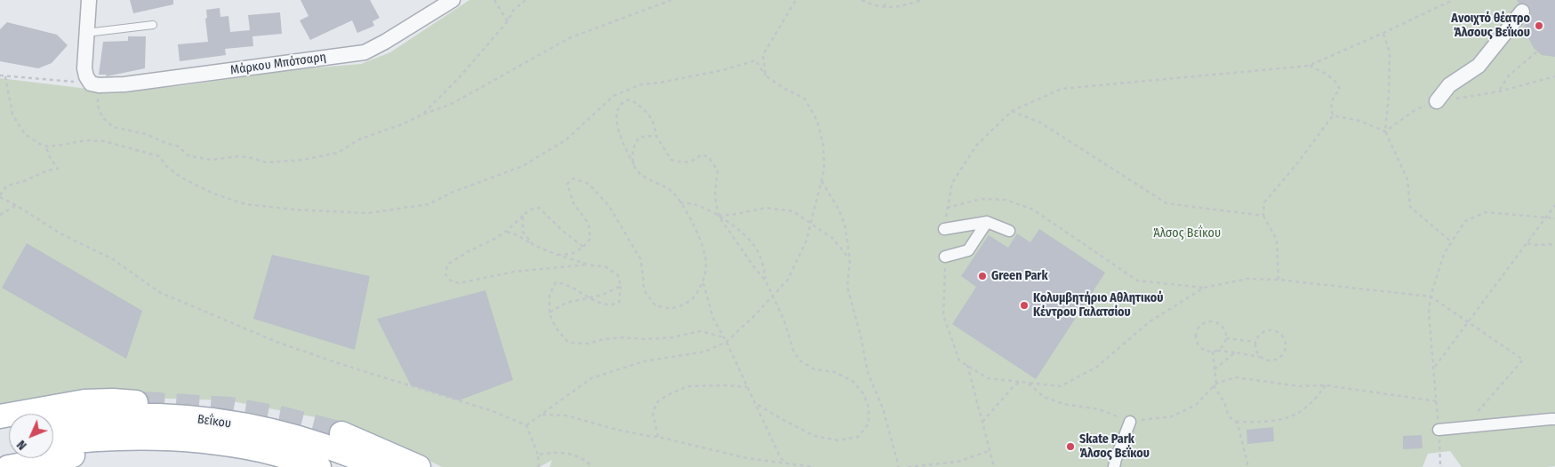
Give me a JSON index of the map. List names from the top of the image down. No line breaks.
{"streets":{"main road":["Βεΐκου"],"street":["Μάρκου Μπότσαρη"]},"parks":["Άλσος Βεΐκου"],"places":["Ανοιχτό θέατρο Άλσους Βεΐκου","Green Park","Κολυμβητήριο Αθλητικού Κέντρου Γαλατσίου","Skate Park Άλσος Βεΐκου"],"north":"bottom left"}
